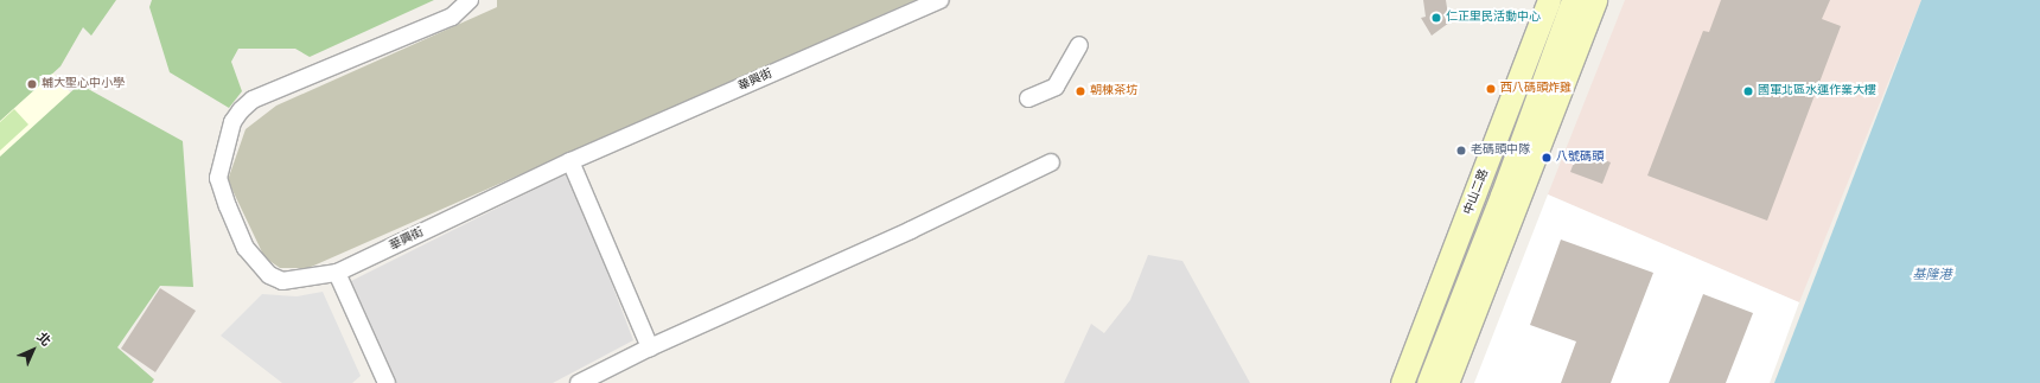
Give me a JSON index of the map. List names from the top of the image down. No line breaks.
{"streets":{"street":["華興街","中山二路"]},"water":["基隆港"],"places":["仁正里民活動中心","輔大聖心中小學","西八碼頭炸雞","朝棟茶坊","國軍北區水運作業大樓","老碼頭中隊","八號碼頭"],"north":"top right"}
